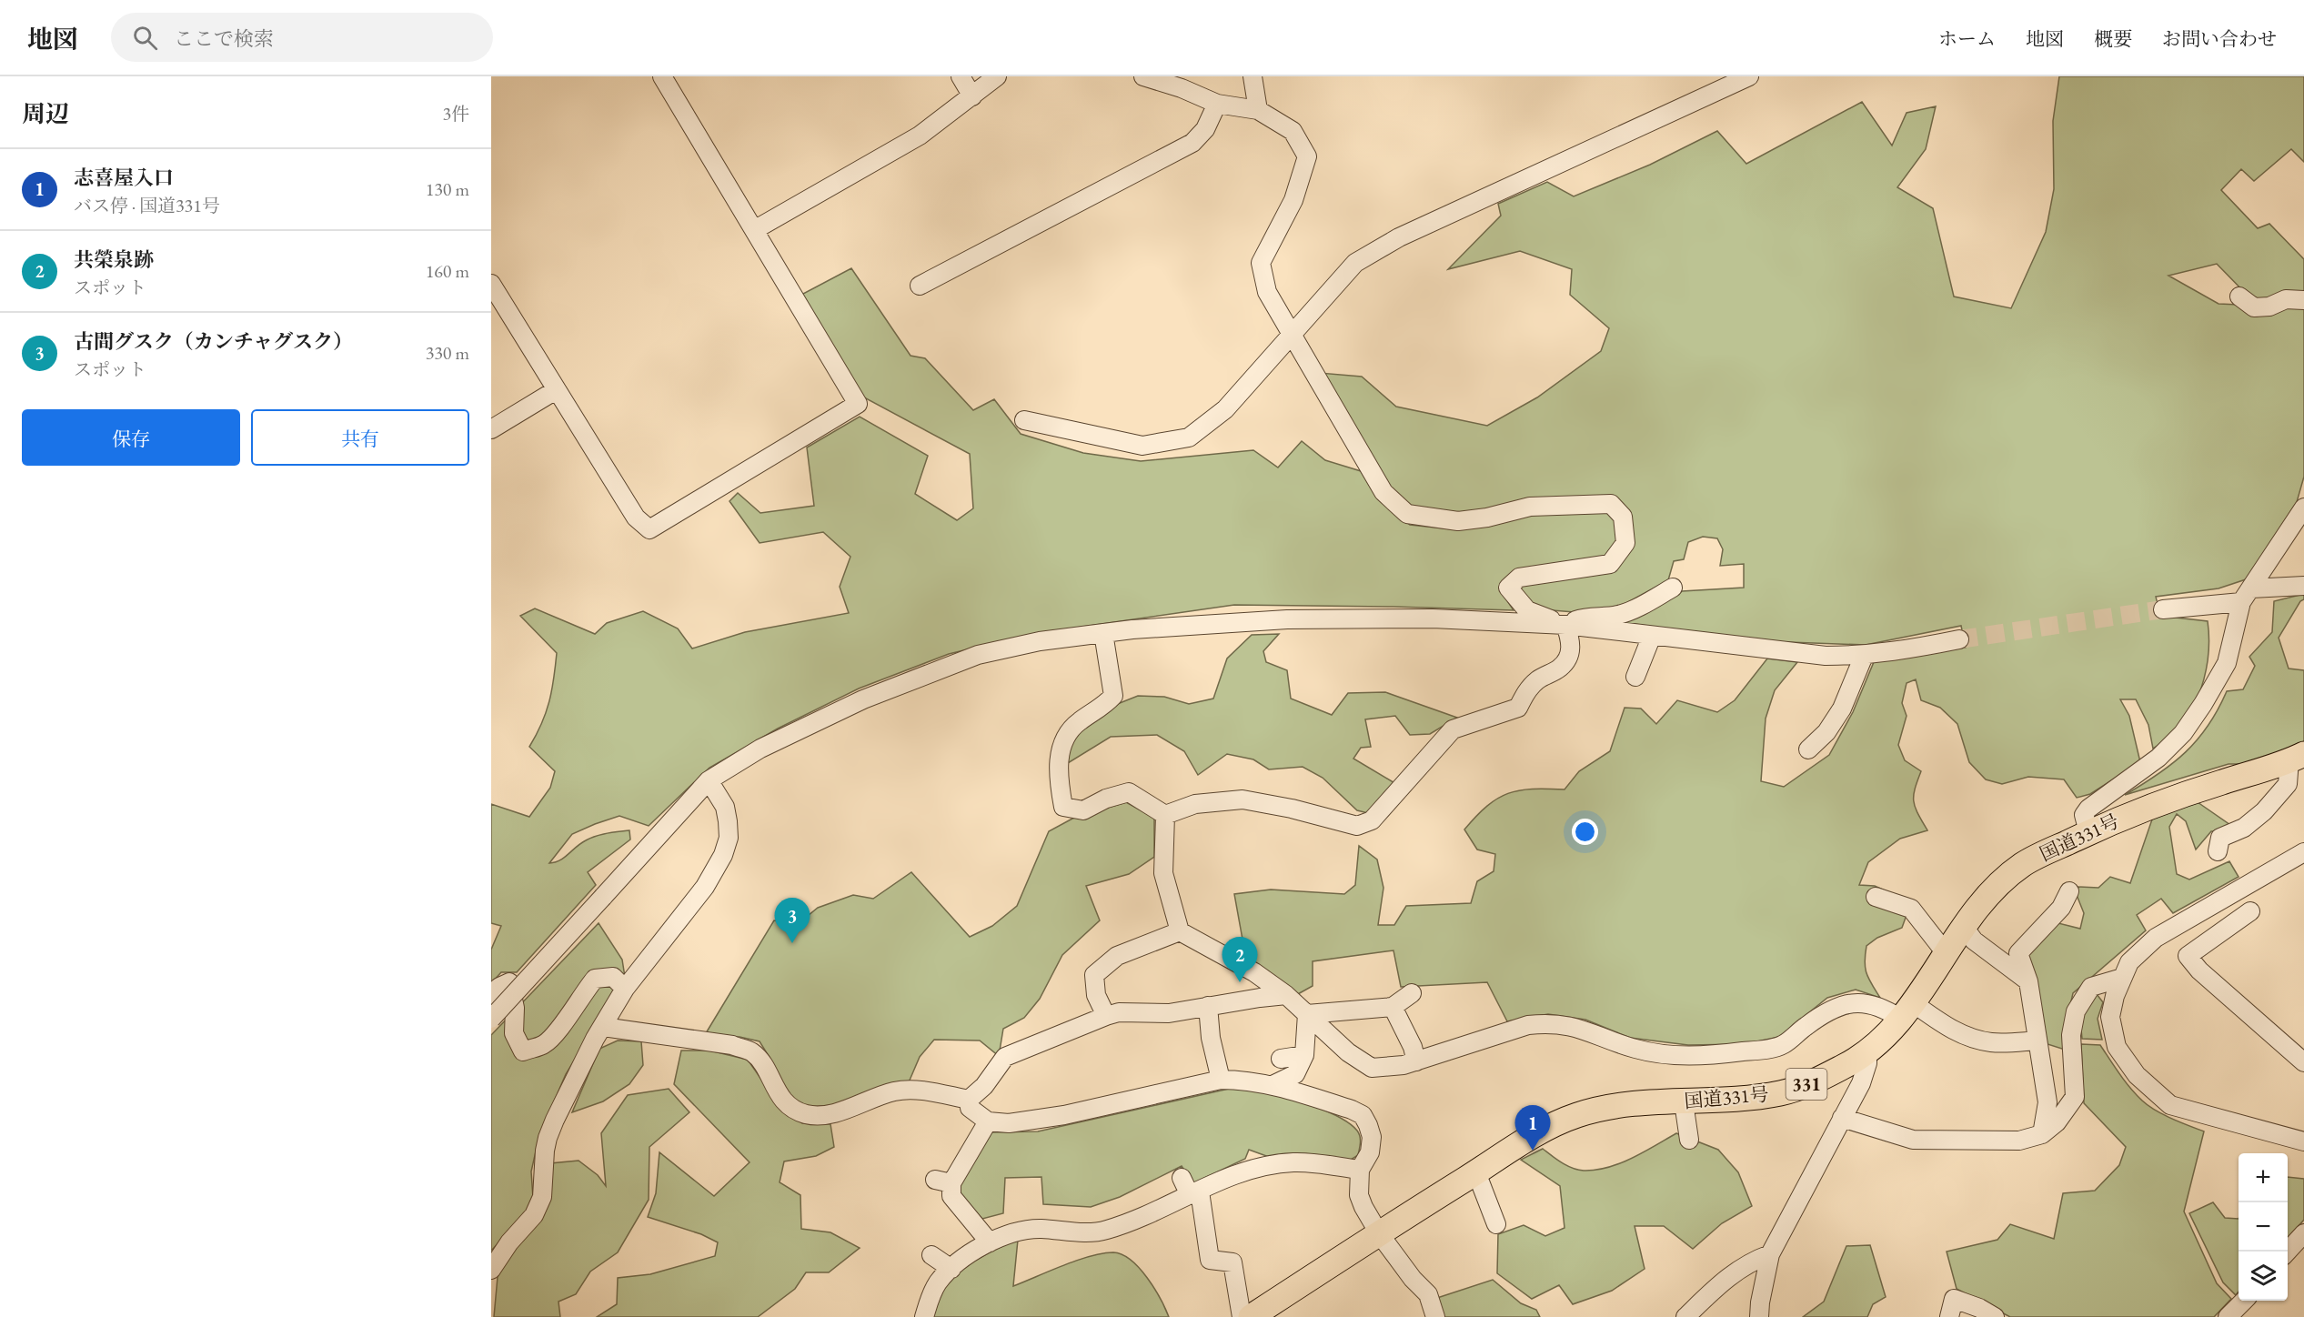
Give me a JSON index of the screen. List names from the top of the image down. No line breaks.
{"streets":{"highway":["国道331号","331"]},"page":{"header":"地図","search":"ここで検索","nav":["ホーム","地図","概要","お問い合わせ"],"heading":["周辺","3件"],"list":[{"mark":"1","name":"志喜屋入口","note":"バス停 · 国道331号","value":"130 m"},{"mark":"2","name":"共榮泉跡","note":"スポット","value":"160 m"},{"mark":"3","name":"古間グスク（カンチャグスク）","note":"スポット","value":"330 m"}],"buttons":["保存","共有"],"pins":["3","2","1"],"map_buttons":["+","−"]}}
